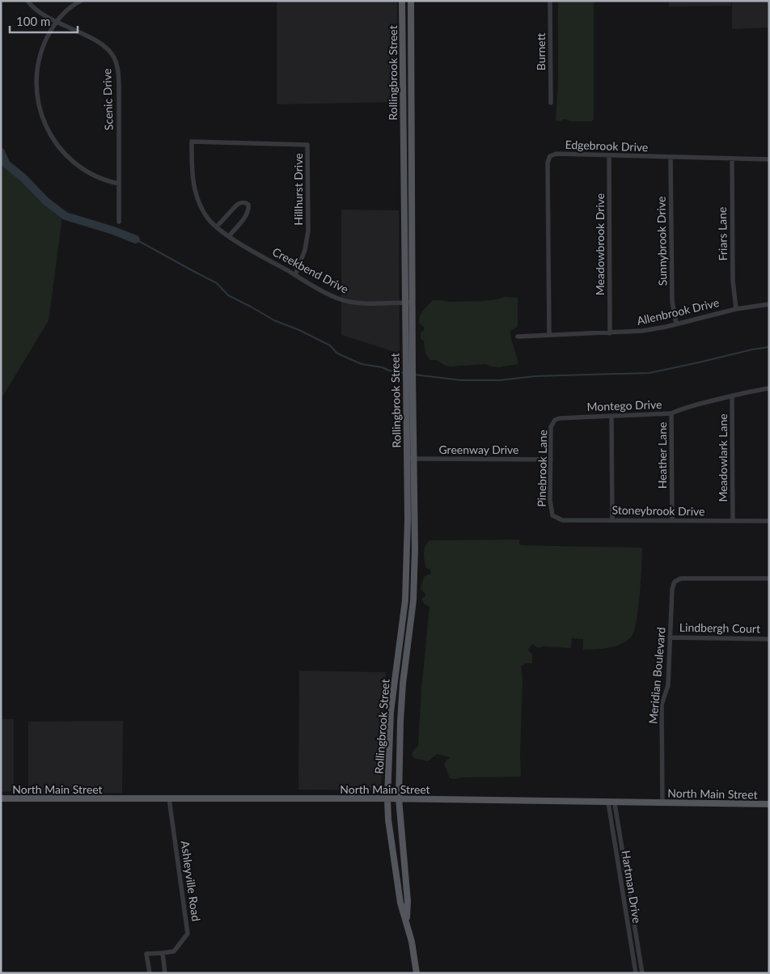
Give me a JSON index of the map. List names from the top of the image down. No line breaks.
{"streets":{"main road":["Rollingbrook Street","North Main Street"],"street":["Burnett","Scenic Drive","Edgebrook Drive","Hillhurst Drive","Friars Lane","Sunnybrook Drive","Meadowbrook Drive","Creekbend Drive","Allenbrook Drive","Montego Drive","Greenway Drive","Heather Lane","Meadowlark Lane","Pinebrook Lane","Stoneybrook Drive","Lindbergh Court","Meridian Boulevard","Ashleyville Road","Hartman Drive"]},"crossings":[["Rollingbrook Street","Creekbend Drive"],["Rollingbrook Street","Greenway Drive"],["Rollingbrook Street","North Main Street"],["Edgebrook Drive","Friars Lane"],["Edgebrook Drive","Sunnybrook Drive"],["Edgebrook Drive","Meadowbrook Drive"],["Edgebrook Drive","Allenbrook Drive"],["Hillhurst Drive","Creekbend Drive"],["Friars Lane","Allenbrook Drive"],["Sunnybrook Drive","Allenbrook Drive"],["Meadowbrook Drive","Allenbrook Drive"],["Montego Drive","Heather Lane"],["Montego Drive","Meadowlark Lane"],["Montego Drive","Pinebrook Lane"],["Greenway Drive","Pinebrook Lane"],["Heather Lane","Stoneybrook Drive"],["Meadowlark Lane","Stoneybrook Drive"],["Pinebrook Lane","Stoneybrook Drive"],["Lindbergh Court","Meridian Boulevard"],["Meridian Boulevard","North Main Street"],["North Main Street","Ashleyville Road"],["North Main Street","Hartman Drive"]],"scale_bar":"100 m"}
